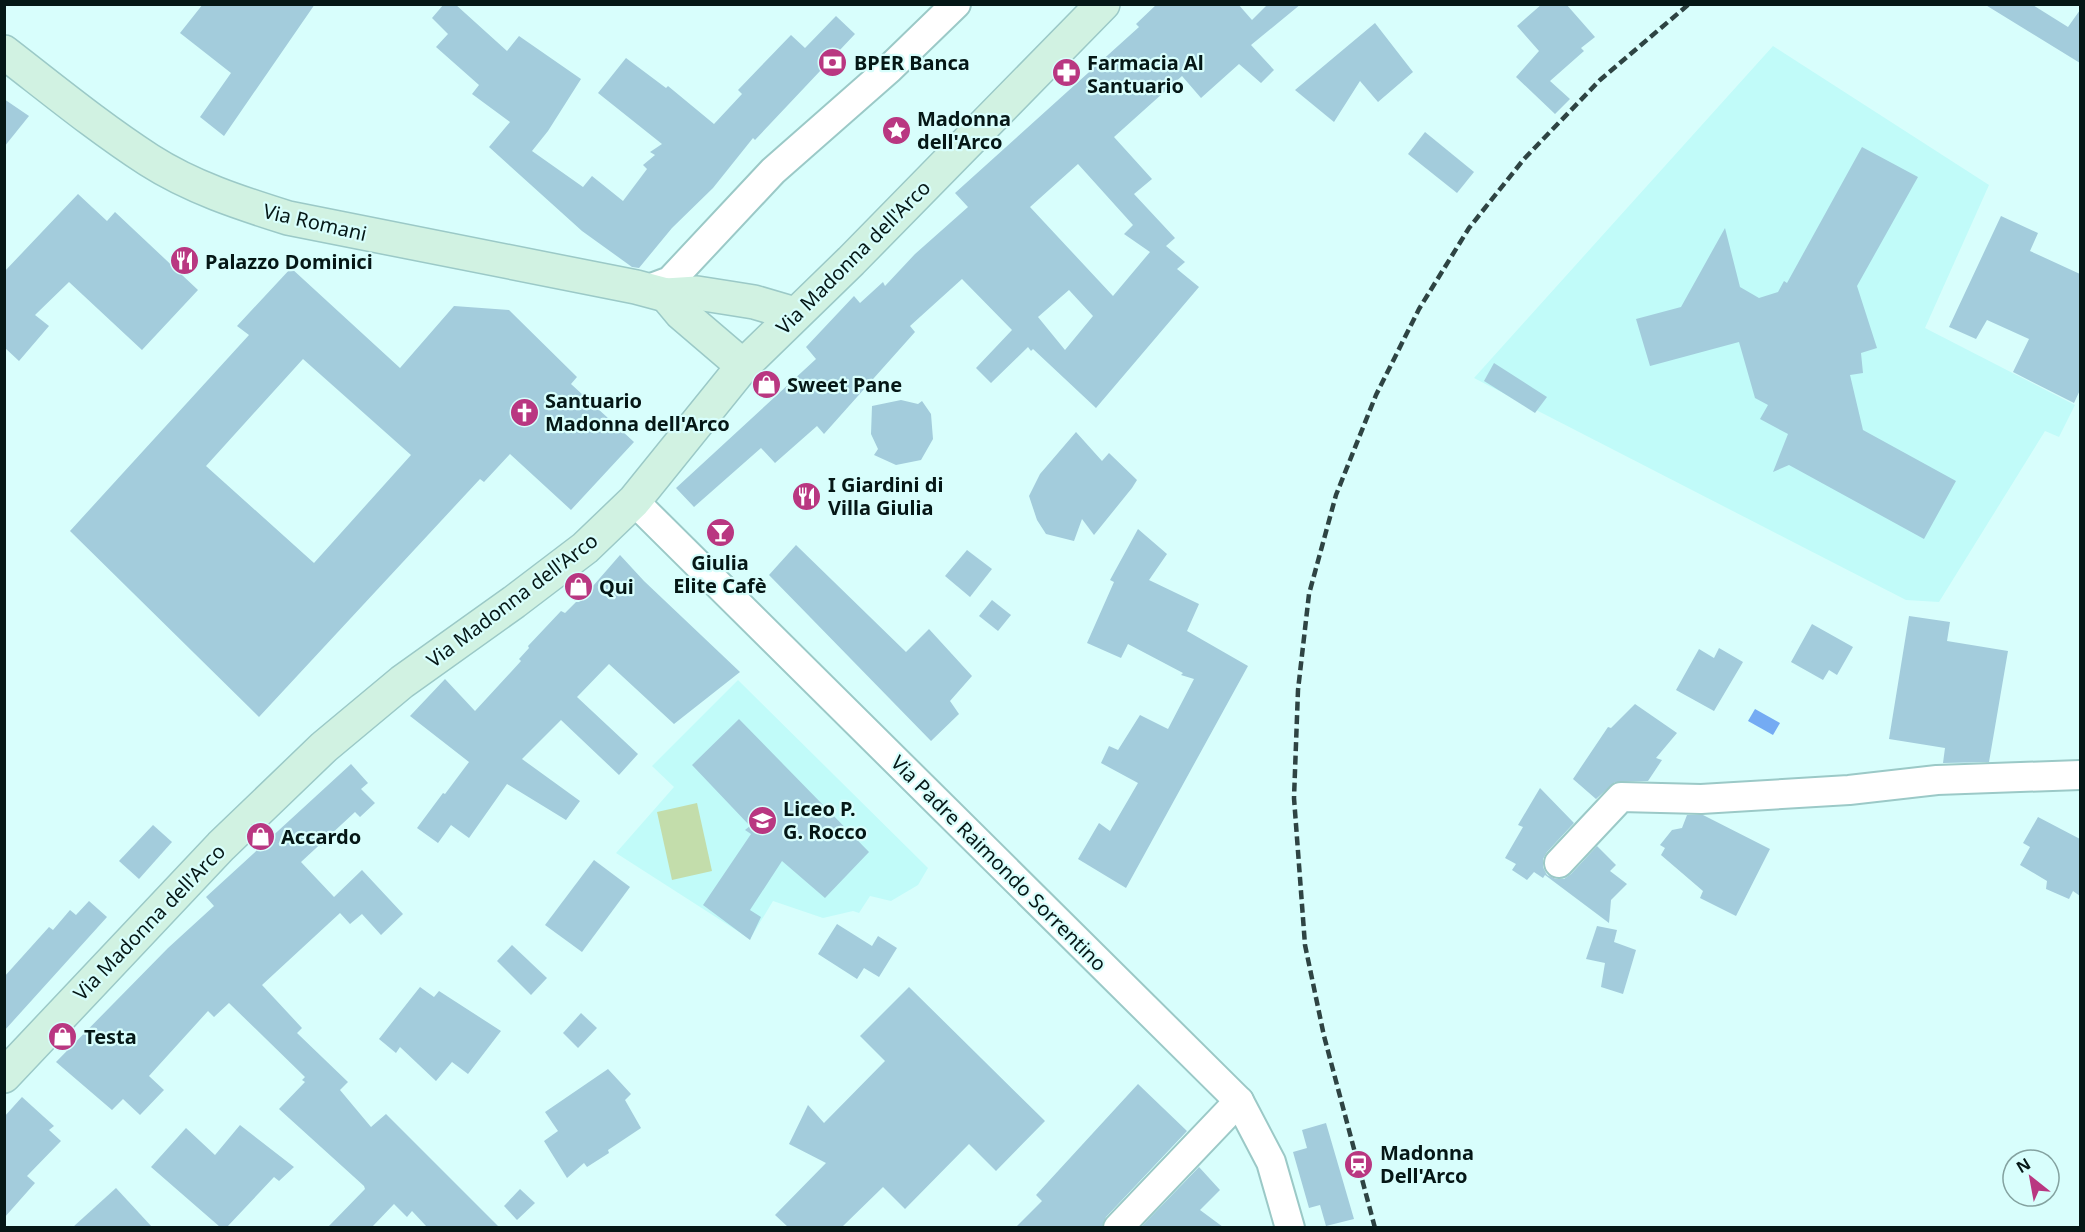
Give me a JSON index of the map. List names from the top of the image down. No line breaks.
{"streets":{"main road":["Via Romani","Via Madonna dell'Arco"],"street":["Via Padre Raimondo Sorrentino"]},"crossings":[["Via Romani","Via Madonna dell'Arco"],["Via Madonna dell'Arco","Via Padre Raimondo Sorrentino"]],"places":{"bank":["BPER Banca"],"pharmacy":["Farmacia Al Santuario"],"place":["Madonna dell'Arco"],"restaurant":["Palazzo Dominici","I Giardini di Villa Giulia"],"shop":["Sweet Pane","Qui","Accardo","Testa"],"church":["Santuario Madonna dell'Arco"],"bar":["Giulia Elite Cafè"],"school or university":["Liceo P. G. Rocco"],"station":["Madonna Dell'Arco"]},"north":"top left"}
